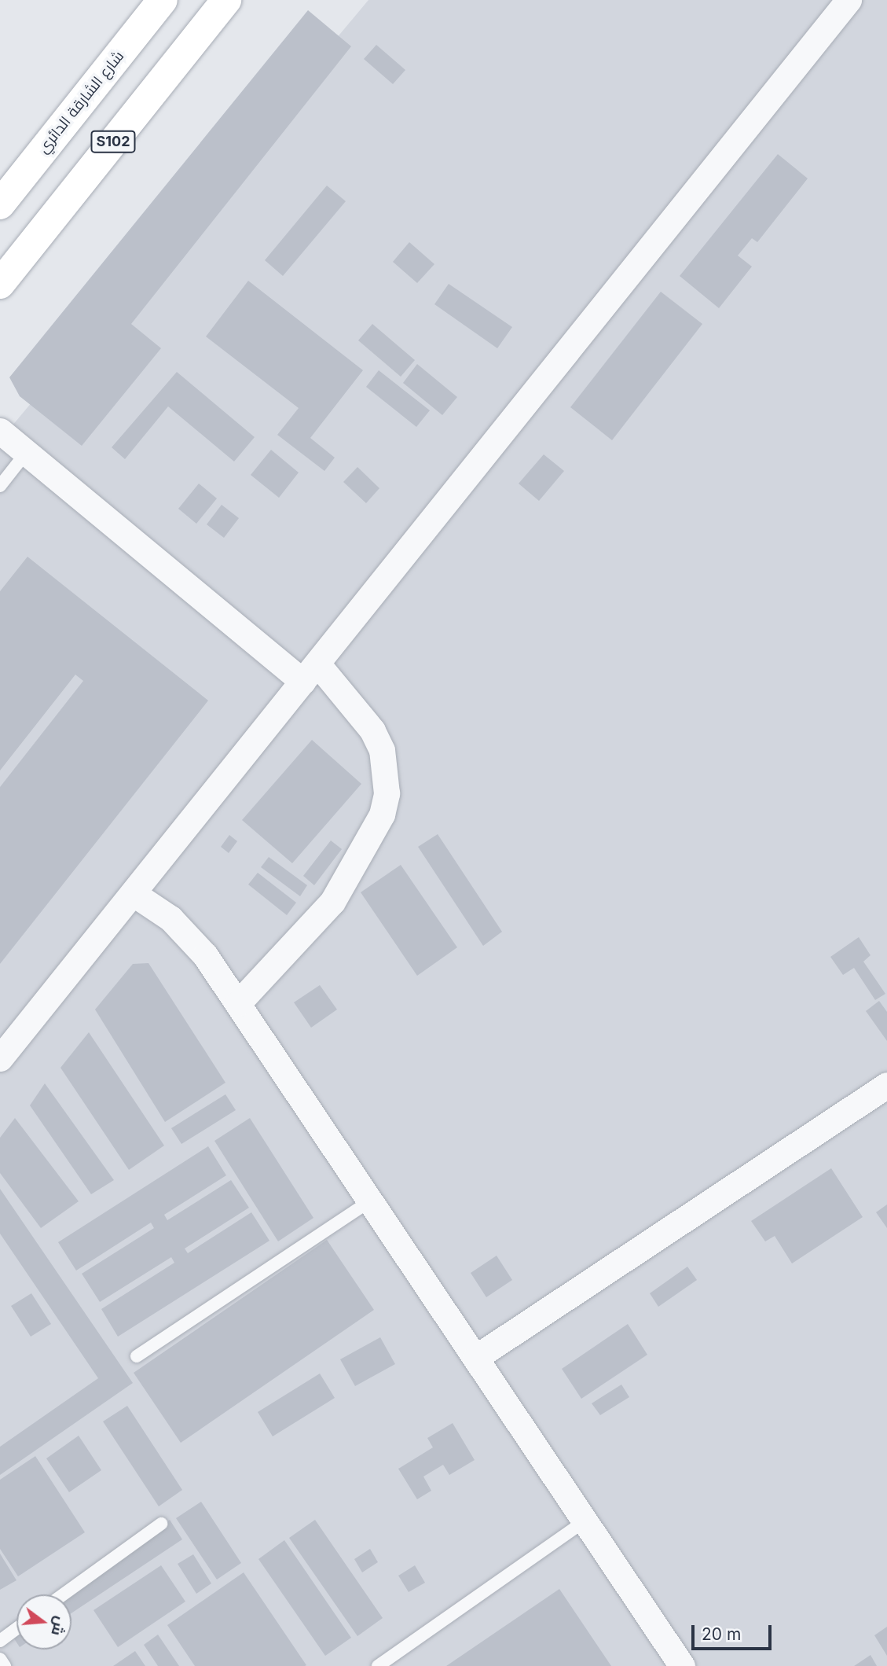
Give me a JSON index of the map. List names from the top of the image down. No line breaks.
{"streets":{"highway":["شارع الشارقة الدائري","S102"]},"scale_bar":"20 m","north":"right"}
